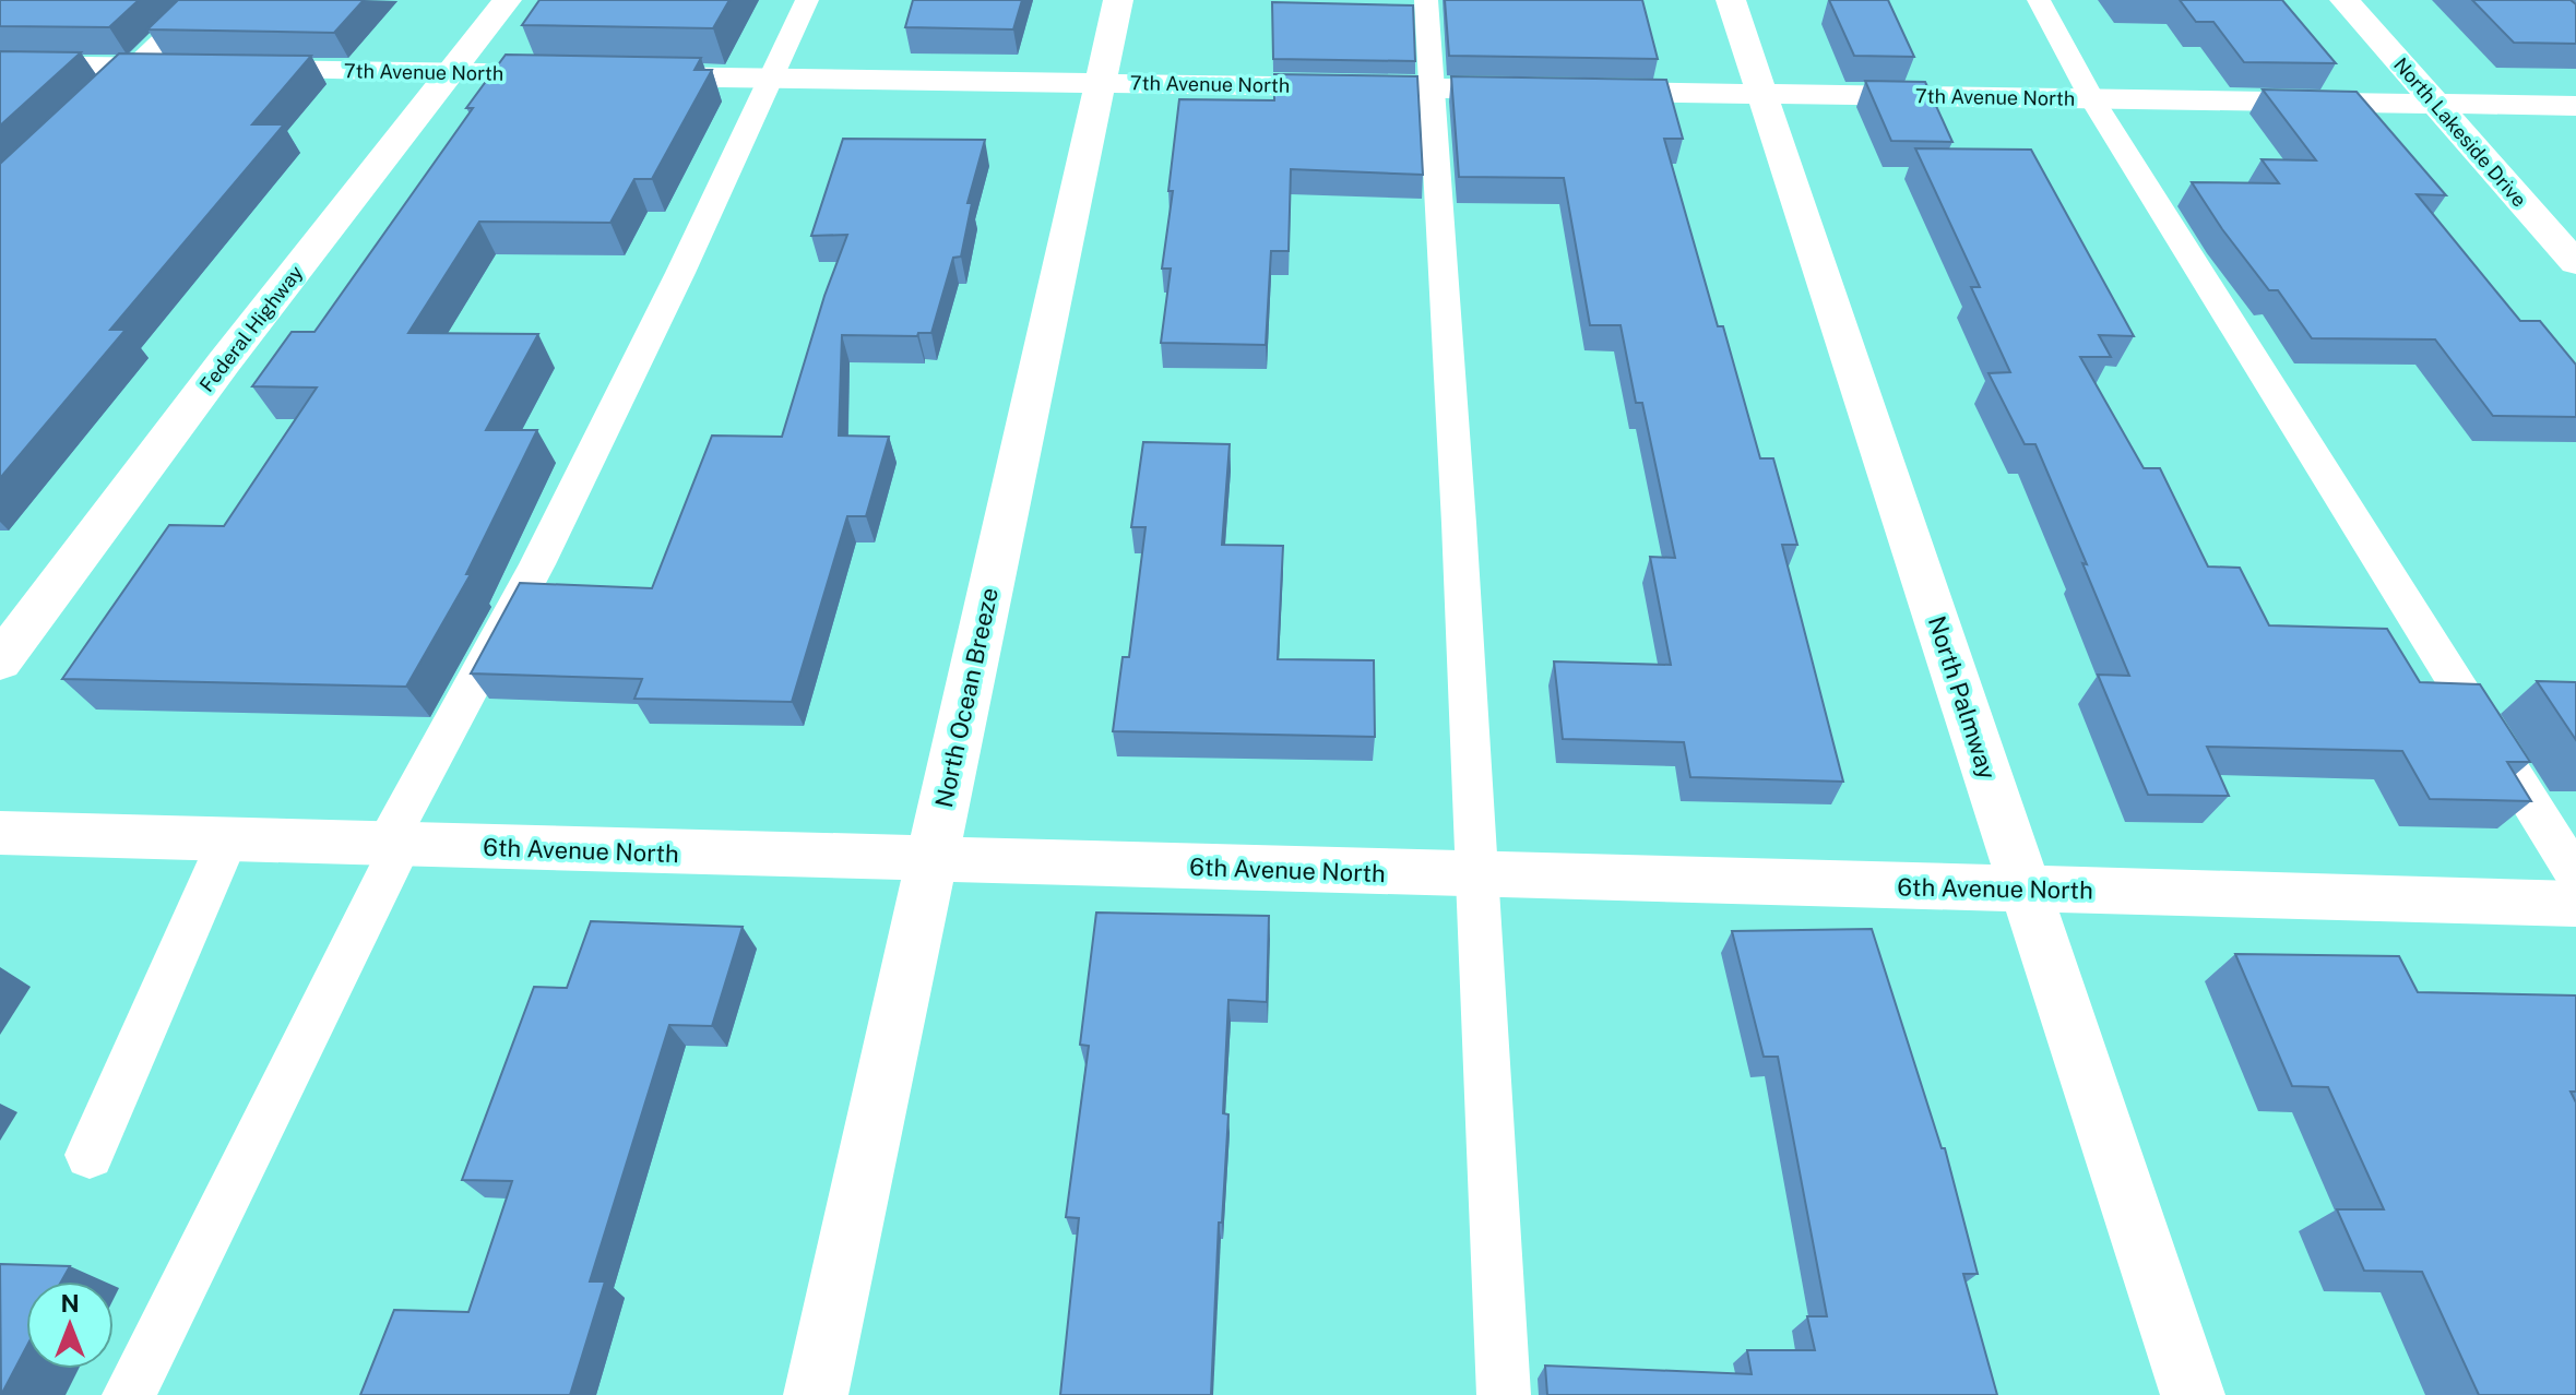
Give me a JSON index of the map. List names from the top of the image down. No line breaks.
{"streets":{"street":["7th Avenue North","North Lakeside Drive","Federal Highway","North Ocean Breeze","North Palmway","6th Avenue North"]},"crossings":[["7th Avenue North","North Lakeside Drive"],["7th Avenue North","Federal Highway"],["7th Avenue North","North Ocean Breeze"],["7th Avenue North","North Palmway"],["North Ocean Breeze","6th Avenue North"],["North Palmway","6th Avenue North"]],"north":"top"}
